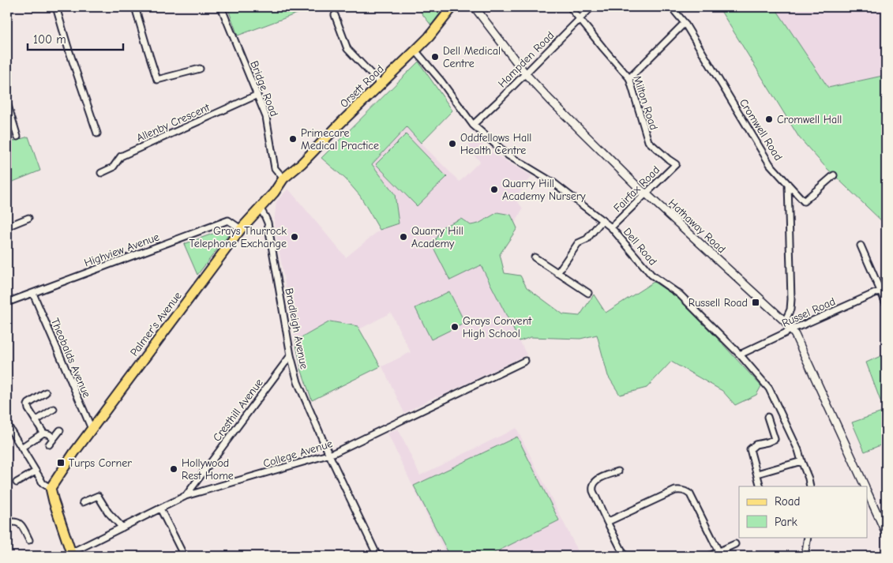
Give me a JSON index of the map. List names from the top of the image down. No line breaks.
{"streets":{"main road":["Orsett Road","Palmer's Avenue"],"street":["Hampden Road","Bridge Road","Milton Road","Allenby Crescent","Cromwell Road","Fairfax Road","Hathaway Road","Dell Road","Highview Avenue","Russel Road","Bradleigh Avenue","Theobalds Avenue","Cresthill Avenue","College Avenue"]},"crossings":[["Hampden Road","Milton Road"],["Hampden Road","Hathaway Road"],["Hampden Road","Dell Road"],["Orsett Road","Bridge Road"],["Orsett Road","Dell Road"],["Orsett Road","Palmer's Avenue"],["Bridge Road","Allenby Crescent"],["Bridge Road","Palmer's Avenue"],["Milton Road","Fairfax Road"],["Fairfax Road","Hathaway Road"],["Fairfax Road","Dell Road"],["Hathaway Road","Russel Road"],["Dell Road","Russel Road"],["Highview Avenue","Palmer's Avenue"],["Highview Avenue","Theobalds Avenue"],["Palmer's Avenue","Bradleigh Avenue"],["Palmer's Avenue","Theobalds Avenue"],["Bradleigh Avenue","Cresthill Avenue"],["Bradleigh Avenue","College Avenue"],["Cresthill Avenue","College Avenue"]],"places":{"other":["Dell Medical Centre","Cromwell Hall","Primecare Medical Practice","Oddfellows Hall Health Centre","Quarry Hill Academy Nursery","Grays Thurrock Telephone Exchange","Quarry Hill Academy","Grays Convent High School","Hollywood Rest Home"],"transit":["Russell Road","Turps Corner"]},"legend":["Road","Park"],"scale_bar":"100 m"}
